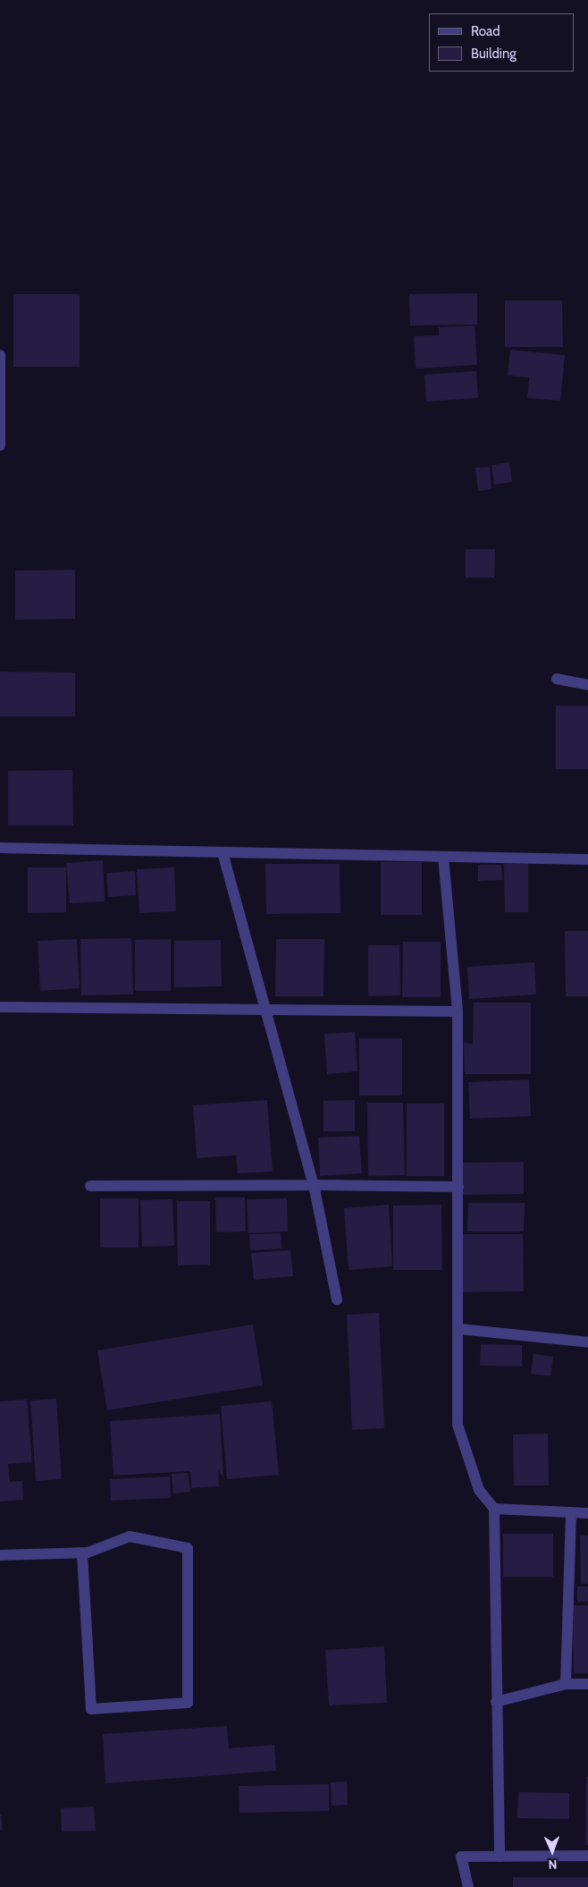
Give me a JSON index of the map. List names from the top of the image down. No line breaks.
{"legend":["Road","Building"],"north":"bottom"}
